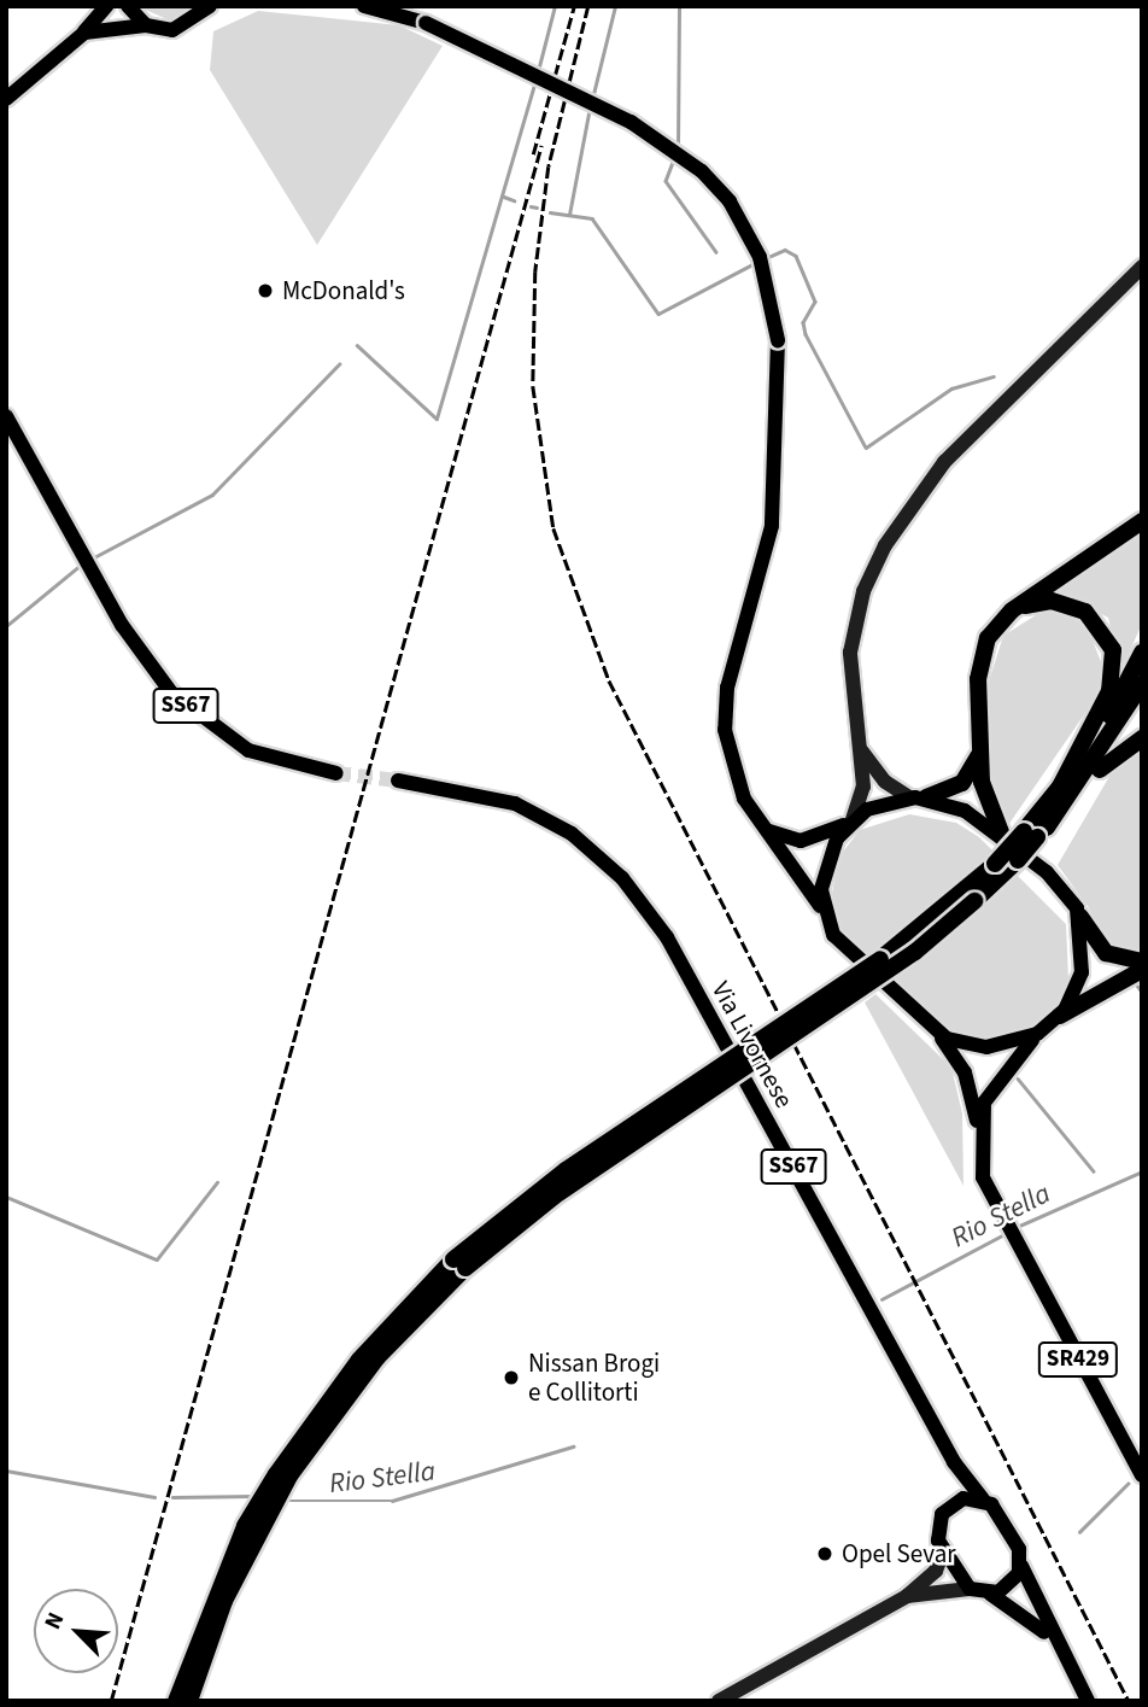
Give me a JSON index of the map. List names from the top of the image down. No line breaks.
{"streets":{"main road":["SS67","Via Livornese","SR429"]},"water":["Rio Stella"],"places":["McDonald's","Nissan Brogi e Collitorti","Opel Sevar"],"north":"top left"}
